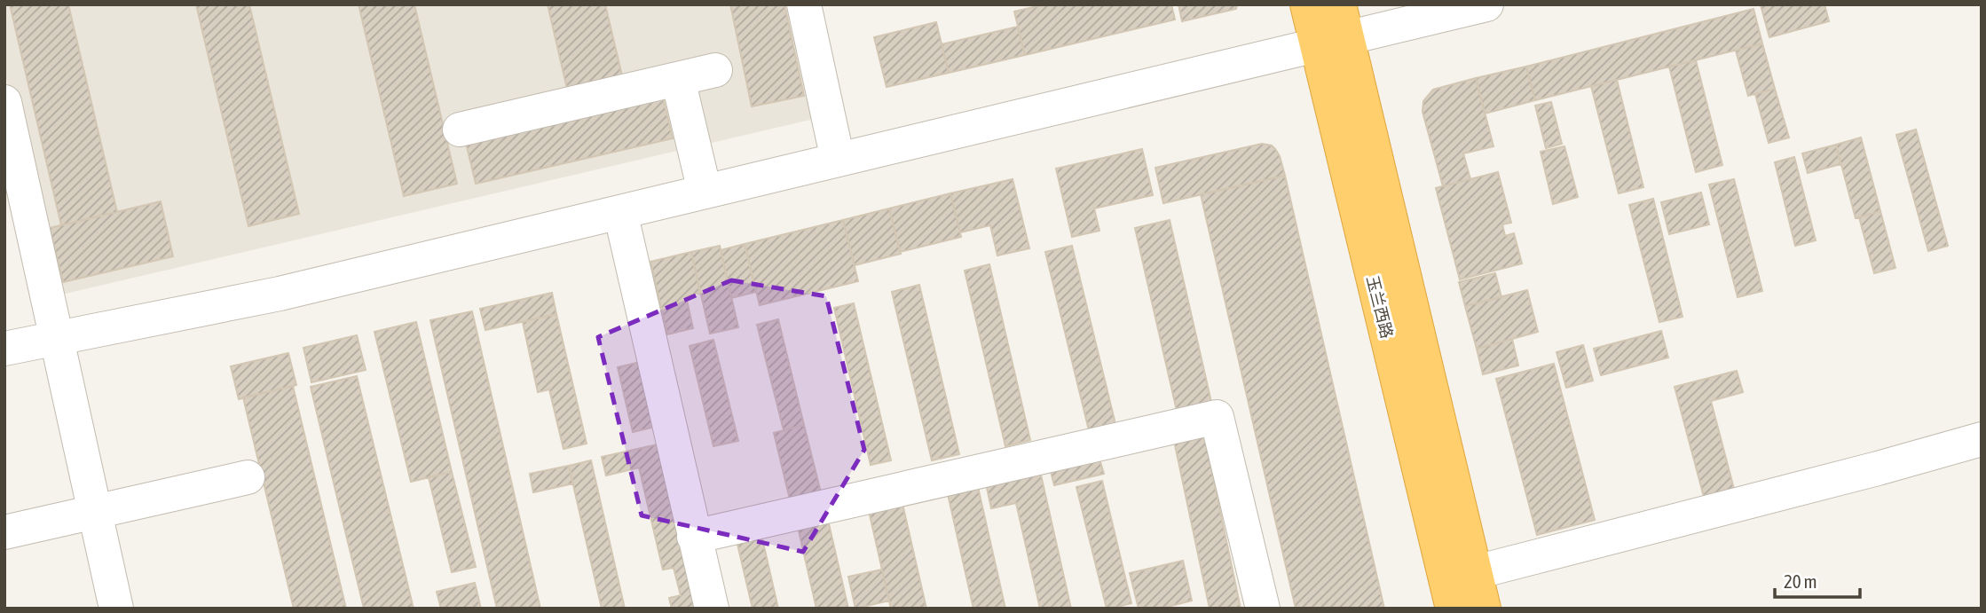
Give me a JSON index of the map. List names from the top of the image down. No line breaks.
{"streets":{"highway":["玉兰西路"]},"scale_bar":"20 m"}
